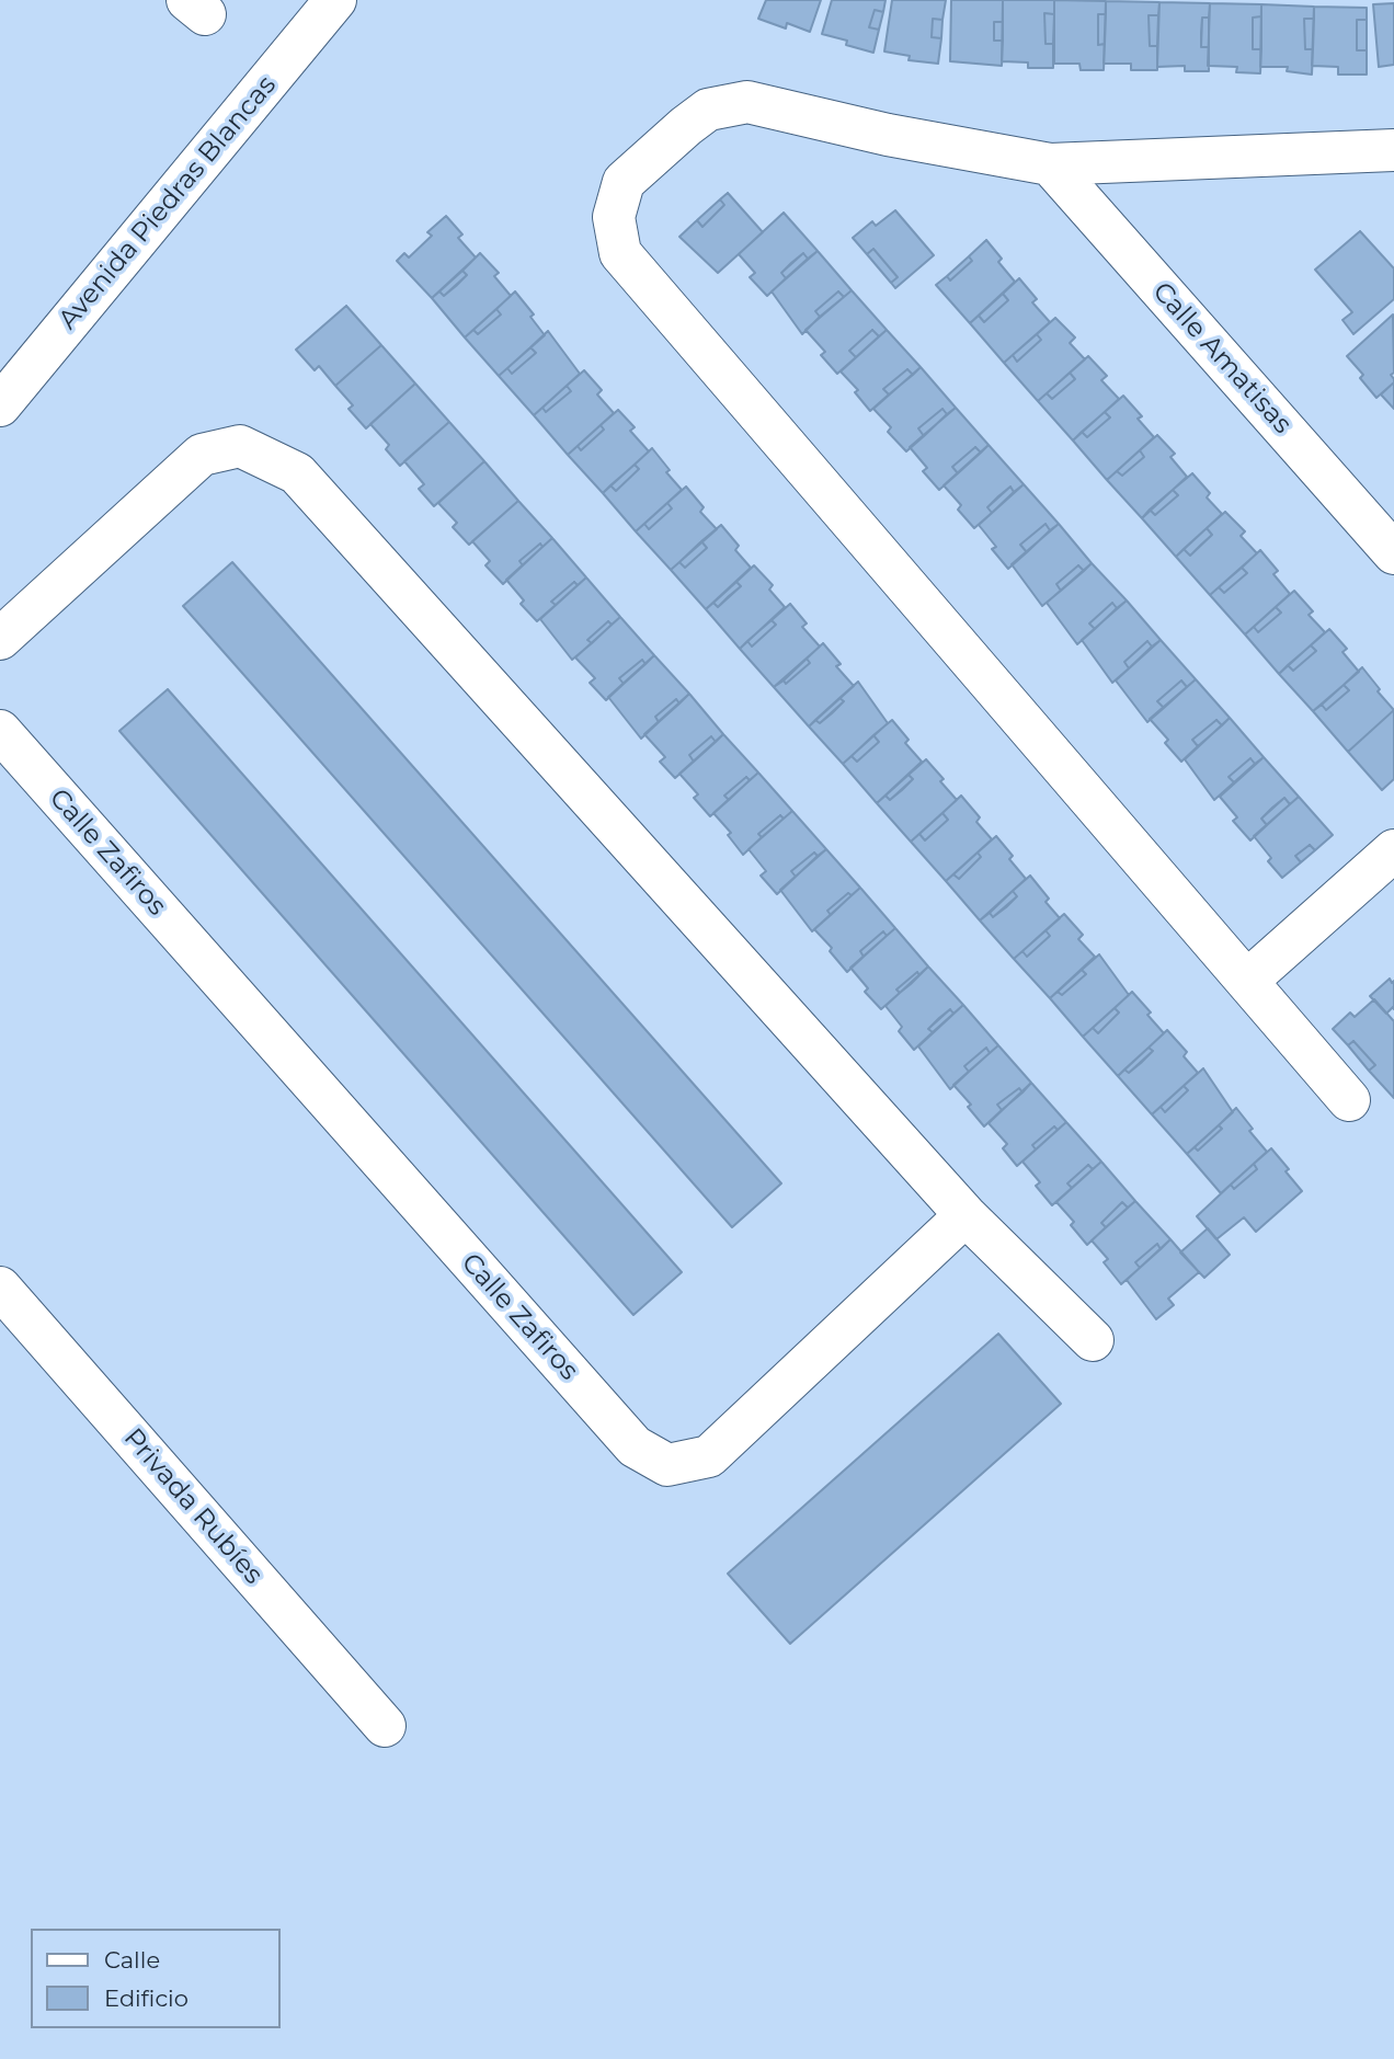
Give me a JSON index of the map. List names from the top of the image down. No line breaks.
{"streets":{"street":["Avenida Piedras Blancas","Calle Amatisas","Calle Zafiros","Privada Rubíes"]},"legend":["Calle","Edificio"]}
